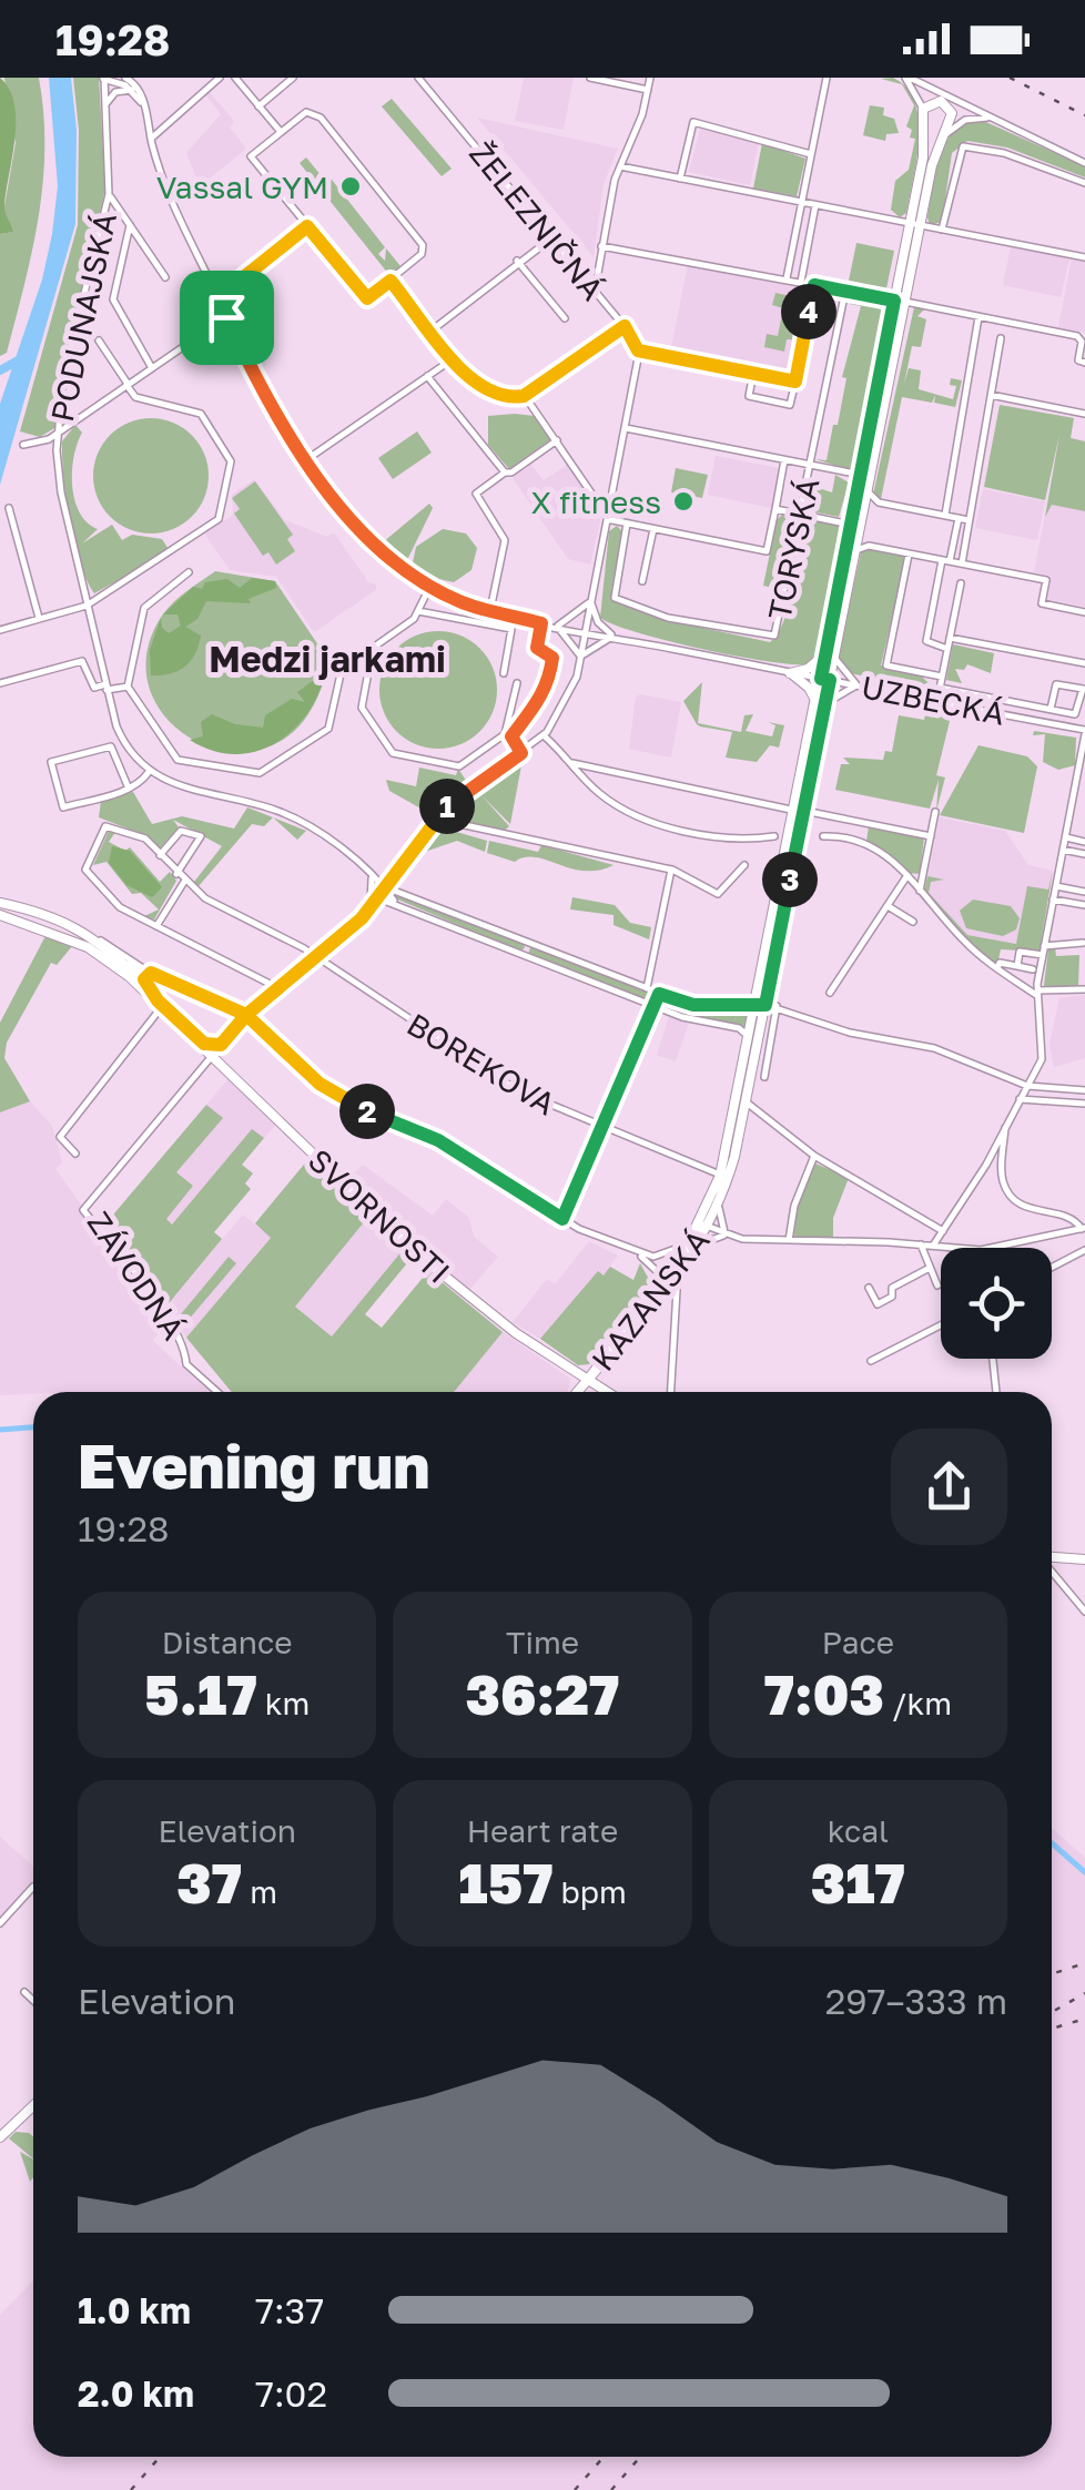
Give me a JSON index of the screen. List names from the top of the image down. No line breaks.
{"streets":{"main road":["SVORNOSTI","KAZANSKÁ"],"street":["ŽELEZNIČNÁ","PODUNAJSKÁ","TORYSKÁ","UZBECKÁ","BOREKOVA","ZÁVODNÁ"]},"crossings":[["UZBECKÁ","KAZANSKÁ"],["BOREKOVA","ZÁVODNÁ"],["BOREKOVA","KAZANSKÁ"],["SVORNOSTI","ZÁVODNÁ"],["SVORNOSTI","KAZANSKÁ"]],"districts":["Medzi jarkami"],"places":["Vassal GYM","X fitness"],"page":{"status":"19:28","pins":["4","1","3","2"],"heading":["Evening run","19:28"],"stats":[["Distance","5.17 km"],["Time","36:27"],["Pace","7:03 /km"],["Elevation","37 m"],["Heart rate","157 bpm"],["kcal","317"]],"chart":["Elevation","297–333 m"],"list":[{"name":"1.0 km","note":"7:37"},{"name":"2.0 km","note":"7:02"}]}}
